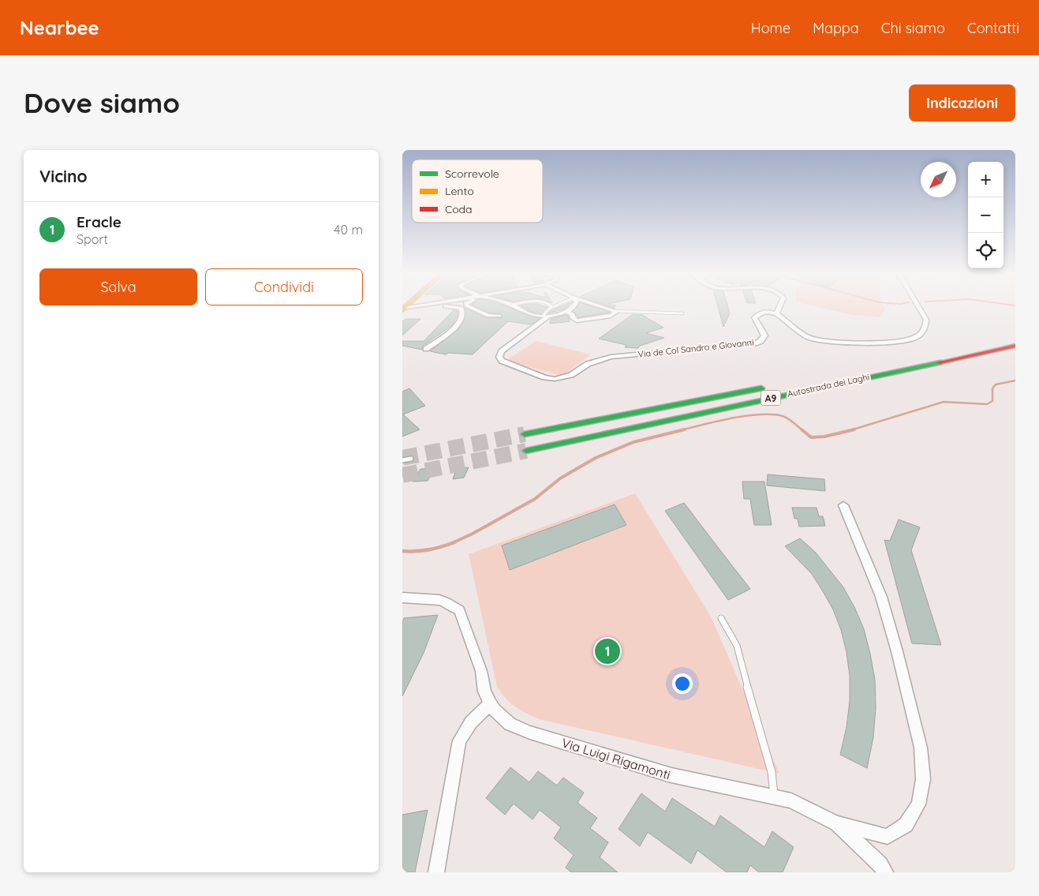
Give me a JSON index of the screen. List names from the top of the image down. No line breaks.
{"streets":{"main road":["Autostrada dei Laghi","A9"],"street":["Via de Col Sandro e Giovanni","Via Luigi Rigamonti"]},"legend":["Scorrevole","Lento","Coda"],"north":"bottom left","page":{"header":"Nearbee","nav":["Home","Mappa","Chi siamo","Contatti"],"buttons":["Indicazioni",["Salva","Condividi"]],"title":"Dove siamo","heading":"Vicino","map_buttons":["+","−"],"list":[{"mark":"1","name":"Eracle","note":"Sport","value":"40 m"}],"pins":"1"}}
